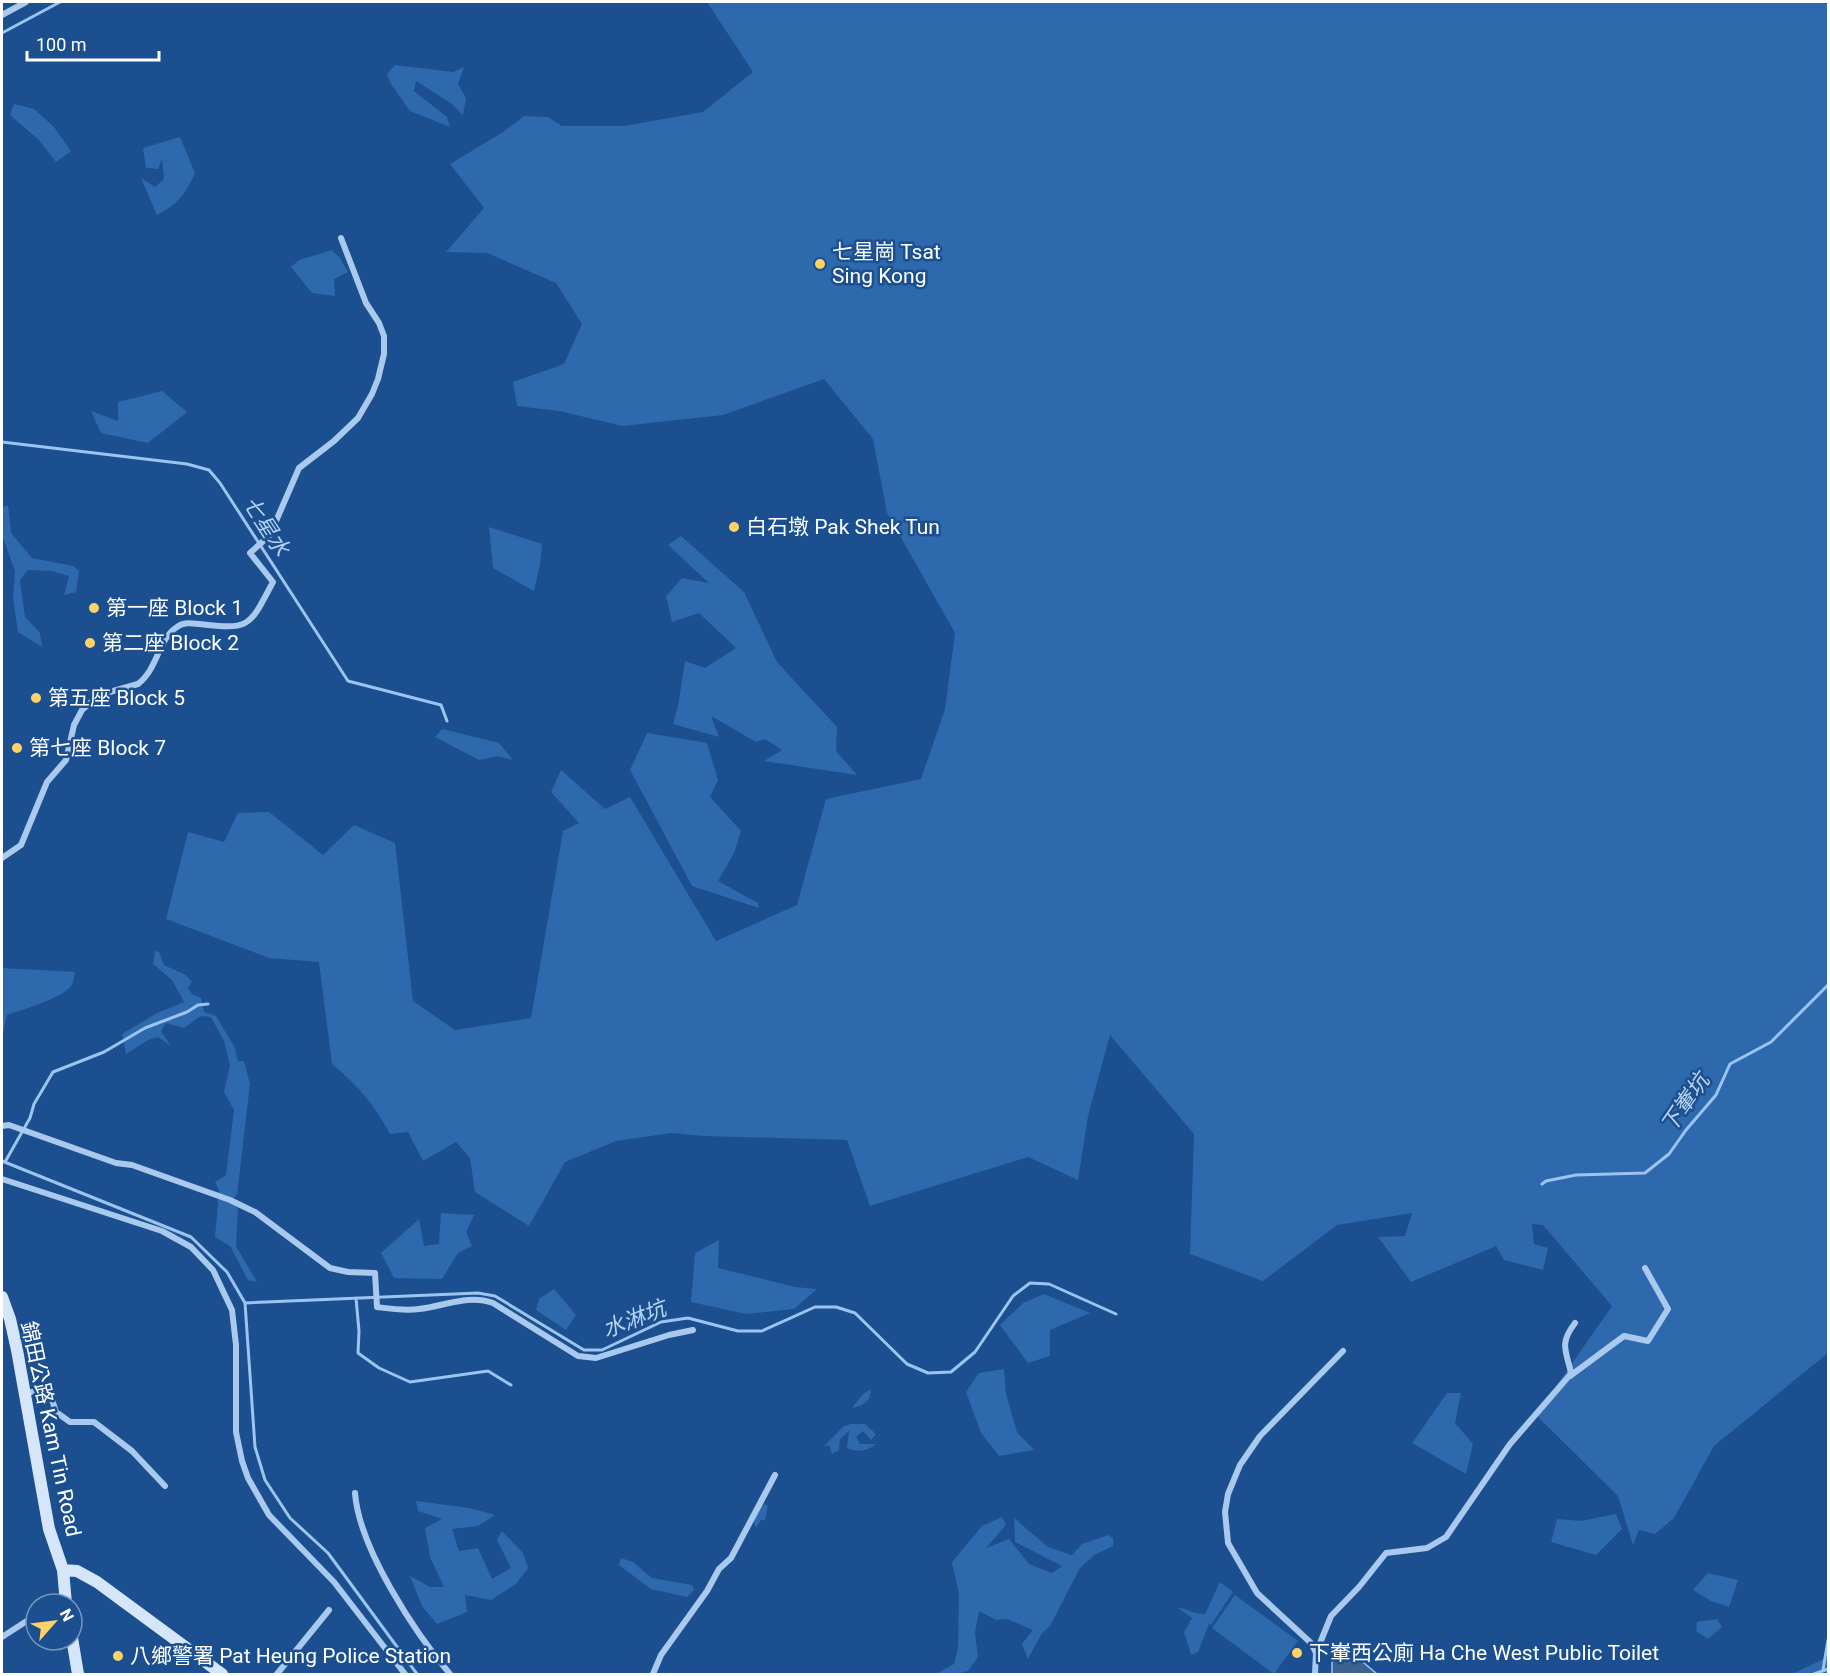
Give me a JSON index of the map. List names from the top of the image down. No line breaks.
{"streets":{"main road":["錦田公路 Kam Tin Road"]},"water":["七星水","下輋坑","水淋坑"],"places":["七星崗 Tsat Sing Kong","白石墩 Pak Shek Tun","第一座 Block 1","第二座 Block 2","第五座 Block 5","第七座 Block 7","下輋西公廁 Ha Che West Public Toilet","八鄉警署 Pat Heung Police Station"],"scale_bar":"100 m","north":"top right"}
